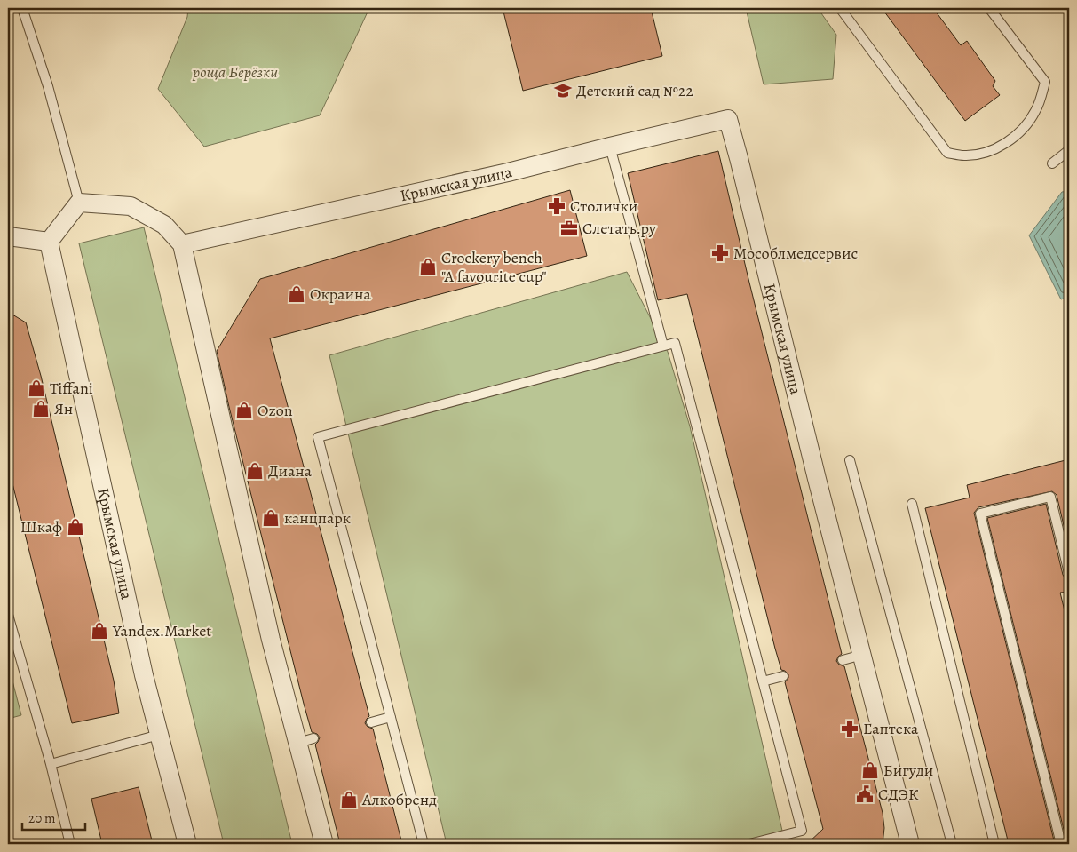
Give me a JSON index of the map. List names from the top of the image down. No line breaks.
{"streets":{"street":["Крымская улица"]},"parks":["роща Берёзки"],"places":{"school or university":["Детский сад №22"],"pharmacy":["Столички","Мособлмедсервис","Еаптека"],"office":["Слетать.ру"],"shop":["Crockery bench \"A favourite cup\"","Окраина","Tiffani","Ян","Ozon","Диана","канцпарк","Шкаф","Yandex.Market","Бигуди","Алкобренд"],"public building":["СДЭК"]},"scale_bar":"20 m"}
